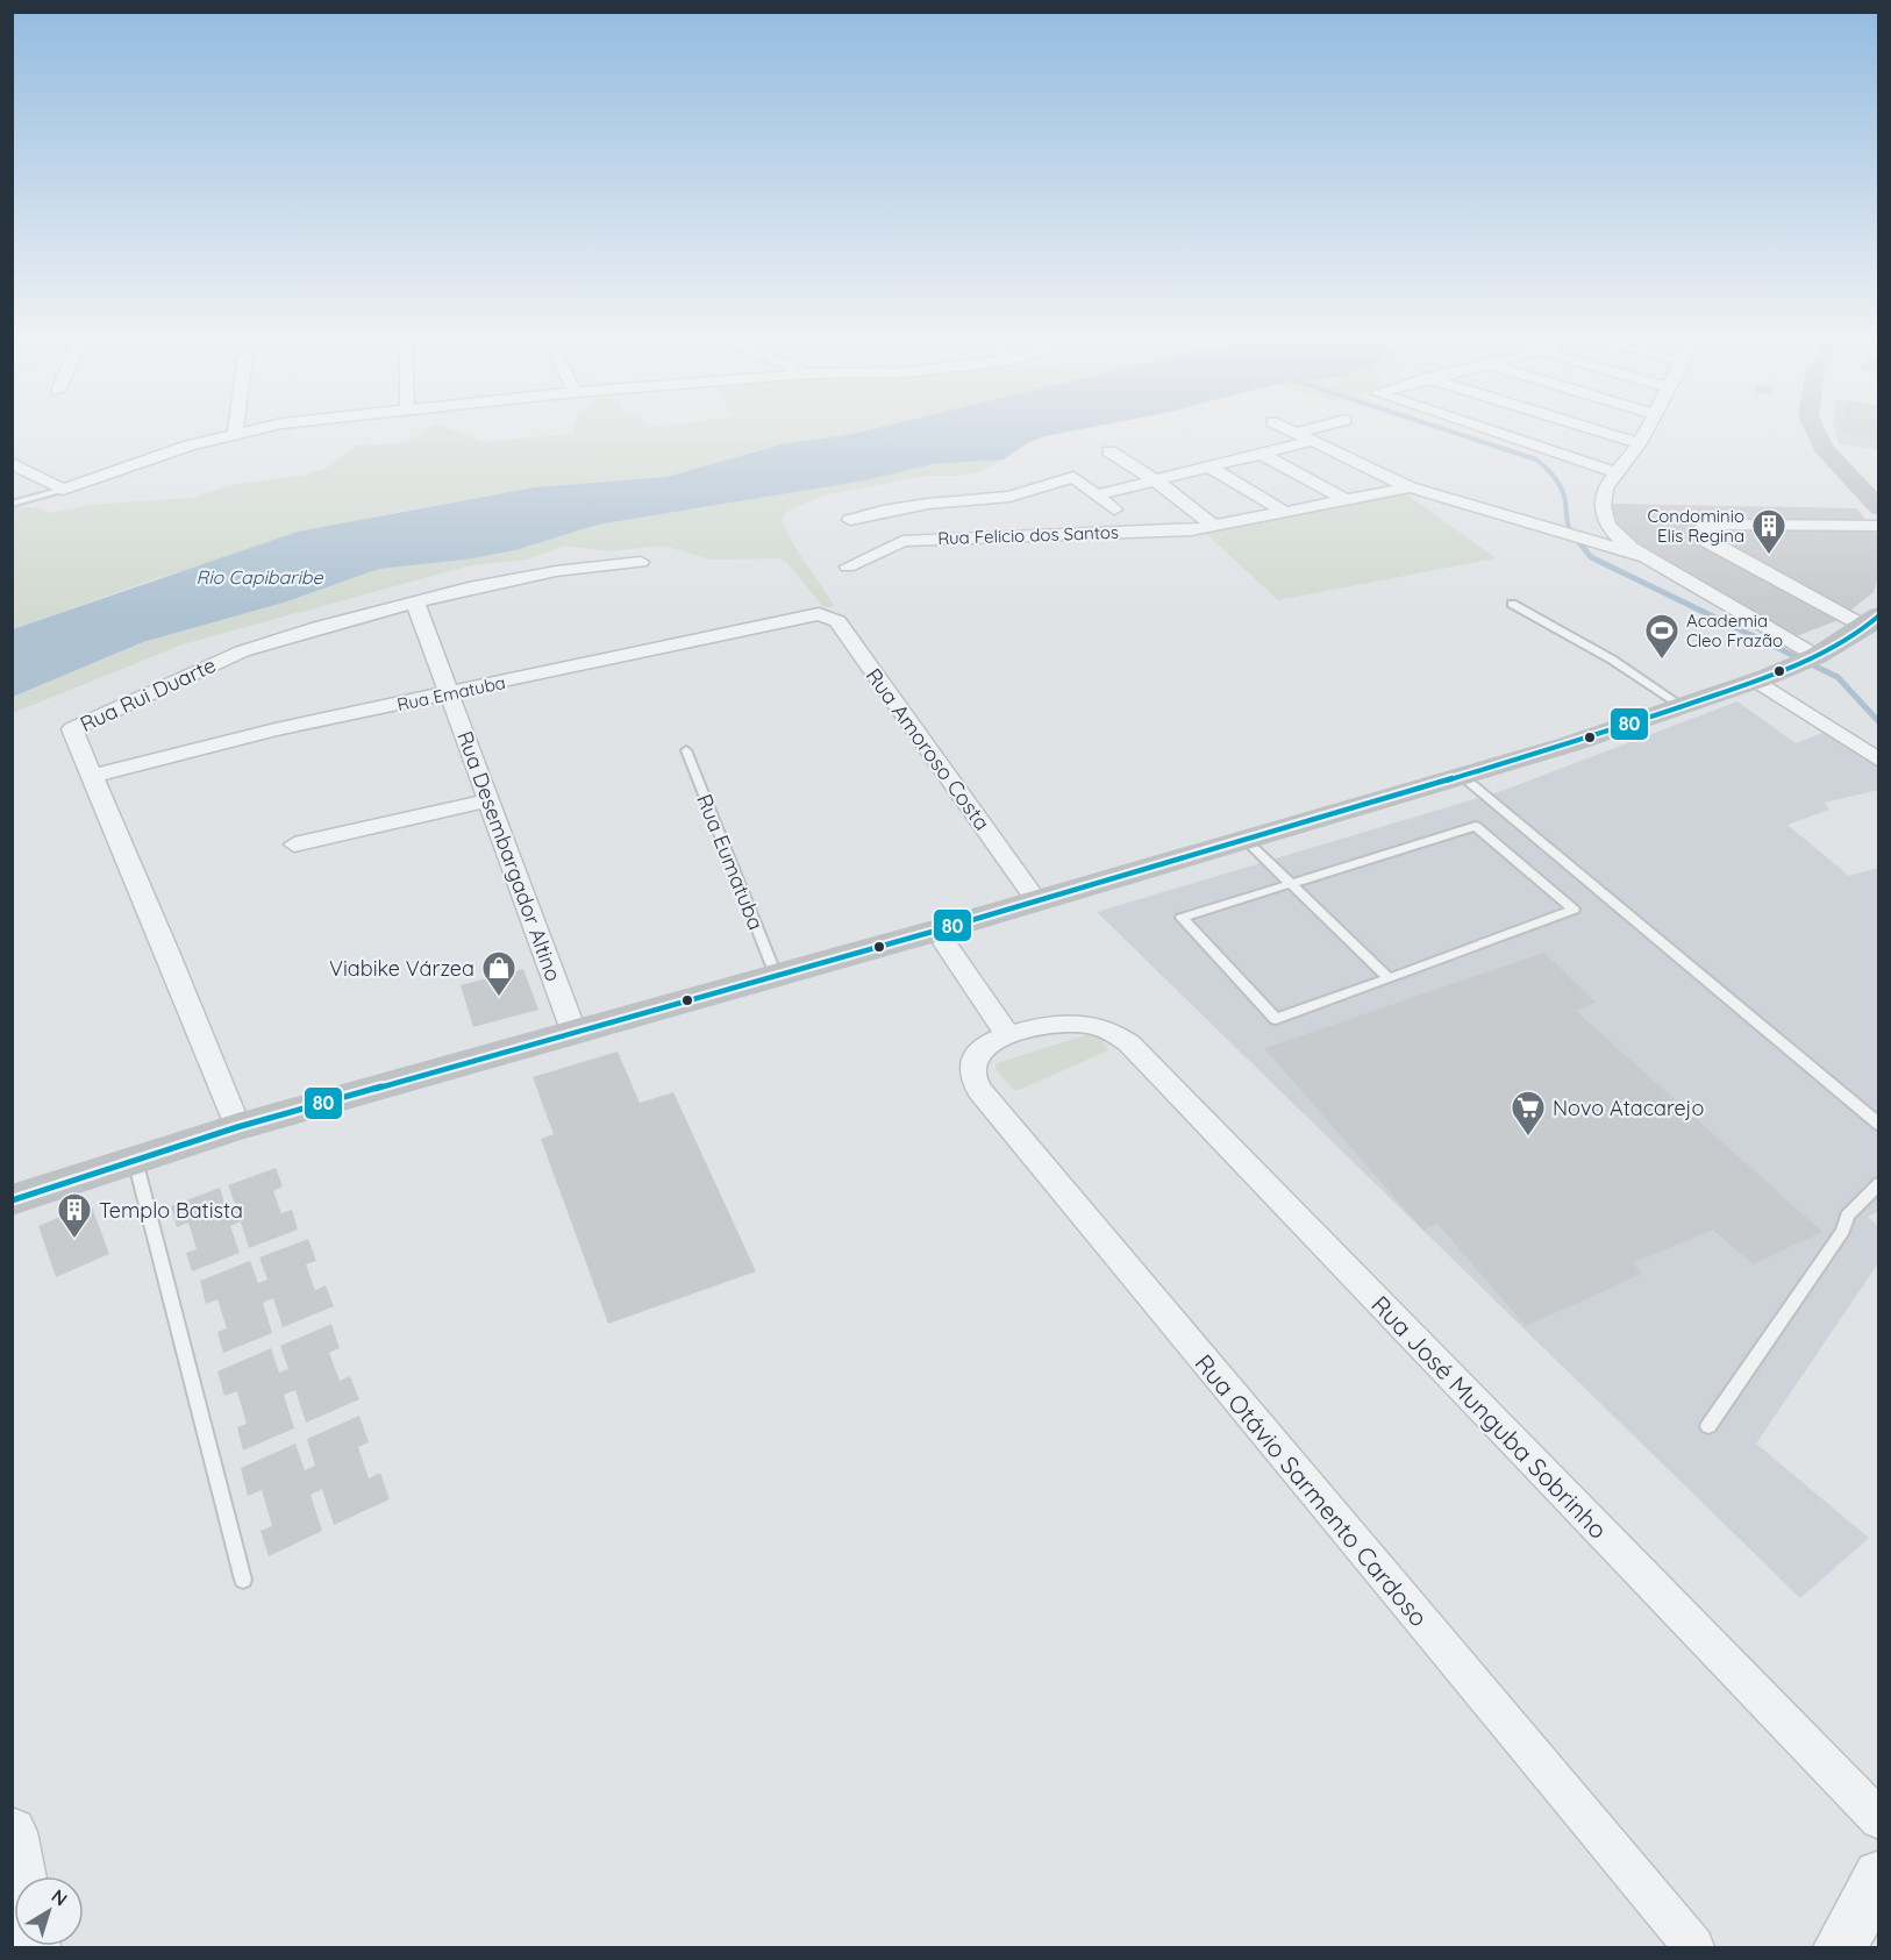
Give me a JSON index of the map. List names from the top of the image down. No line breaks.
{"streets":{"street":["Rua Felicio dos Santos","Rua Ematuba","Rua Rui Duarte","Rua Amoroso Costa","Rua Desembargador Altino","Rua José Munguba Sobrinho","Rua Otávio Sarmento Cardoso"],"lane":["Rua Eumatuba"]},"crossings":[["Rua Ematuba","Rua Rui Duarte"],["Rua Ematuba","Rua Amoroso Costa"],["Rua Ematuba","Rua Desembargador Altino"],["Rua Rui Duarte","Rua Desembargador Altino"],["Rua José Munguba Sobrinho","Rua Otávio Sarmento Cardoso"]],"water":["Rio Capibaribe"],"places":{"building":["Condominio Elis Regina","Templo Batista"],"sports":["Academia Cleo Frazão"],"shop":["Viabike Várzea"],"supermarket":["Novo Atacarejo"]},"lines":["transit line 80"],"north":"top right"}
